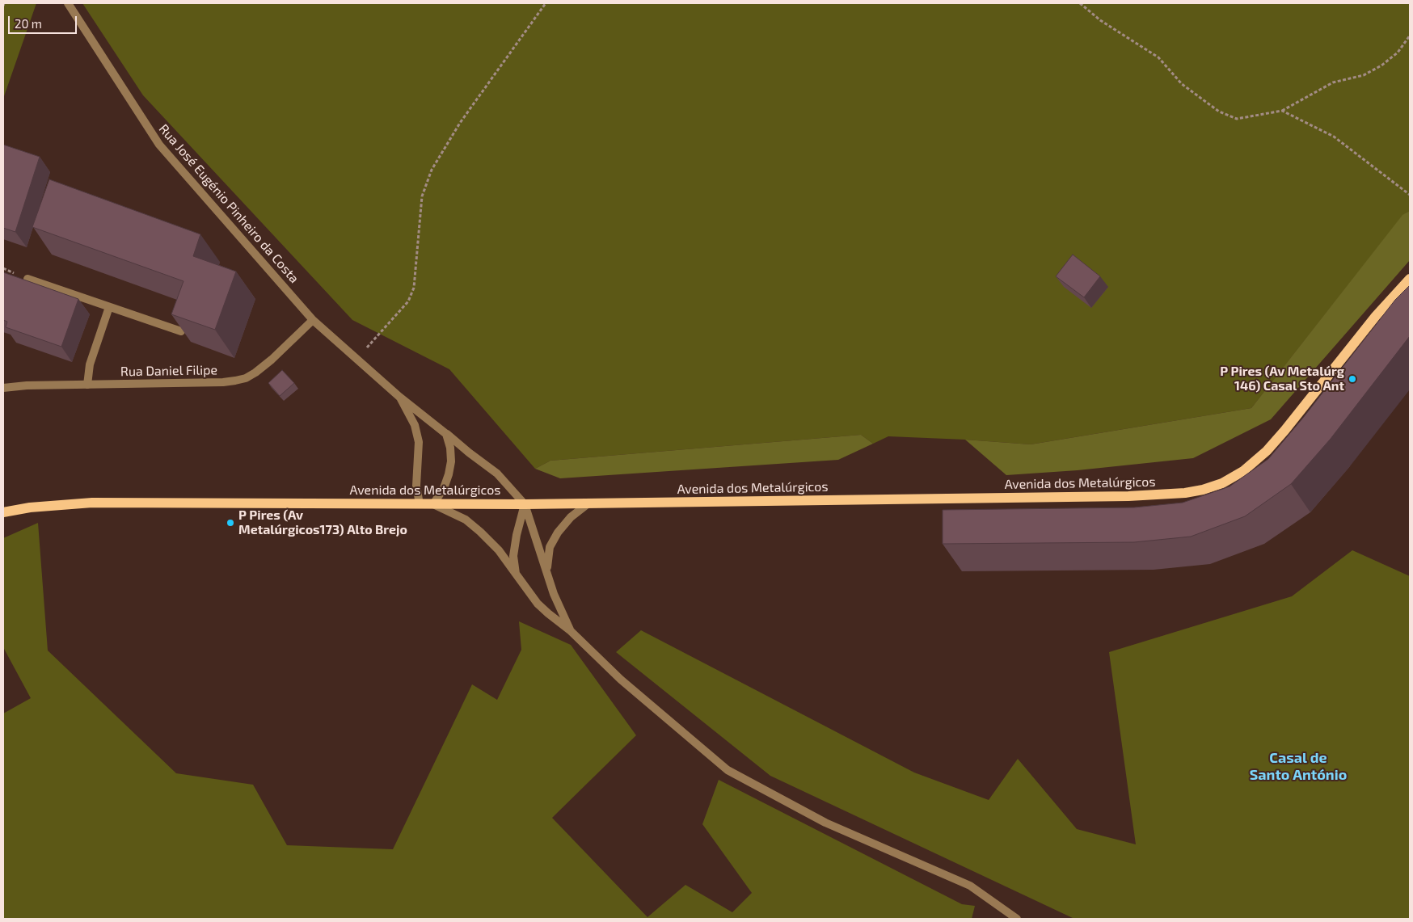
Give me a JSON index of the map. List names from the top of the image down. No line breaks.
{"streets":{"main road":["Avenida dos Metalúrgicos"],"street":["Rua José Eugénio Pinheiro da Costa","Rua Daniel Filipe"]},"crossings":[["Rua José Eugénio Pinheiro da Costa","Rua Daniel Filipe"],["Rua José Eugénio Pinheiro da Costa","Avenida dos Metalúrgicos"]],"districts":["Casal de Santo António"],"places":["P Pires (Av Metalúrg 146) Casal Sto Ant","P Pires (Av Metalúrgicos173) Alto Brejo"],"scale_bar":"20 m"}
